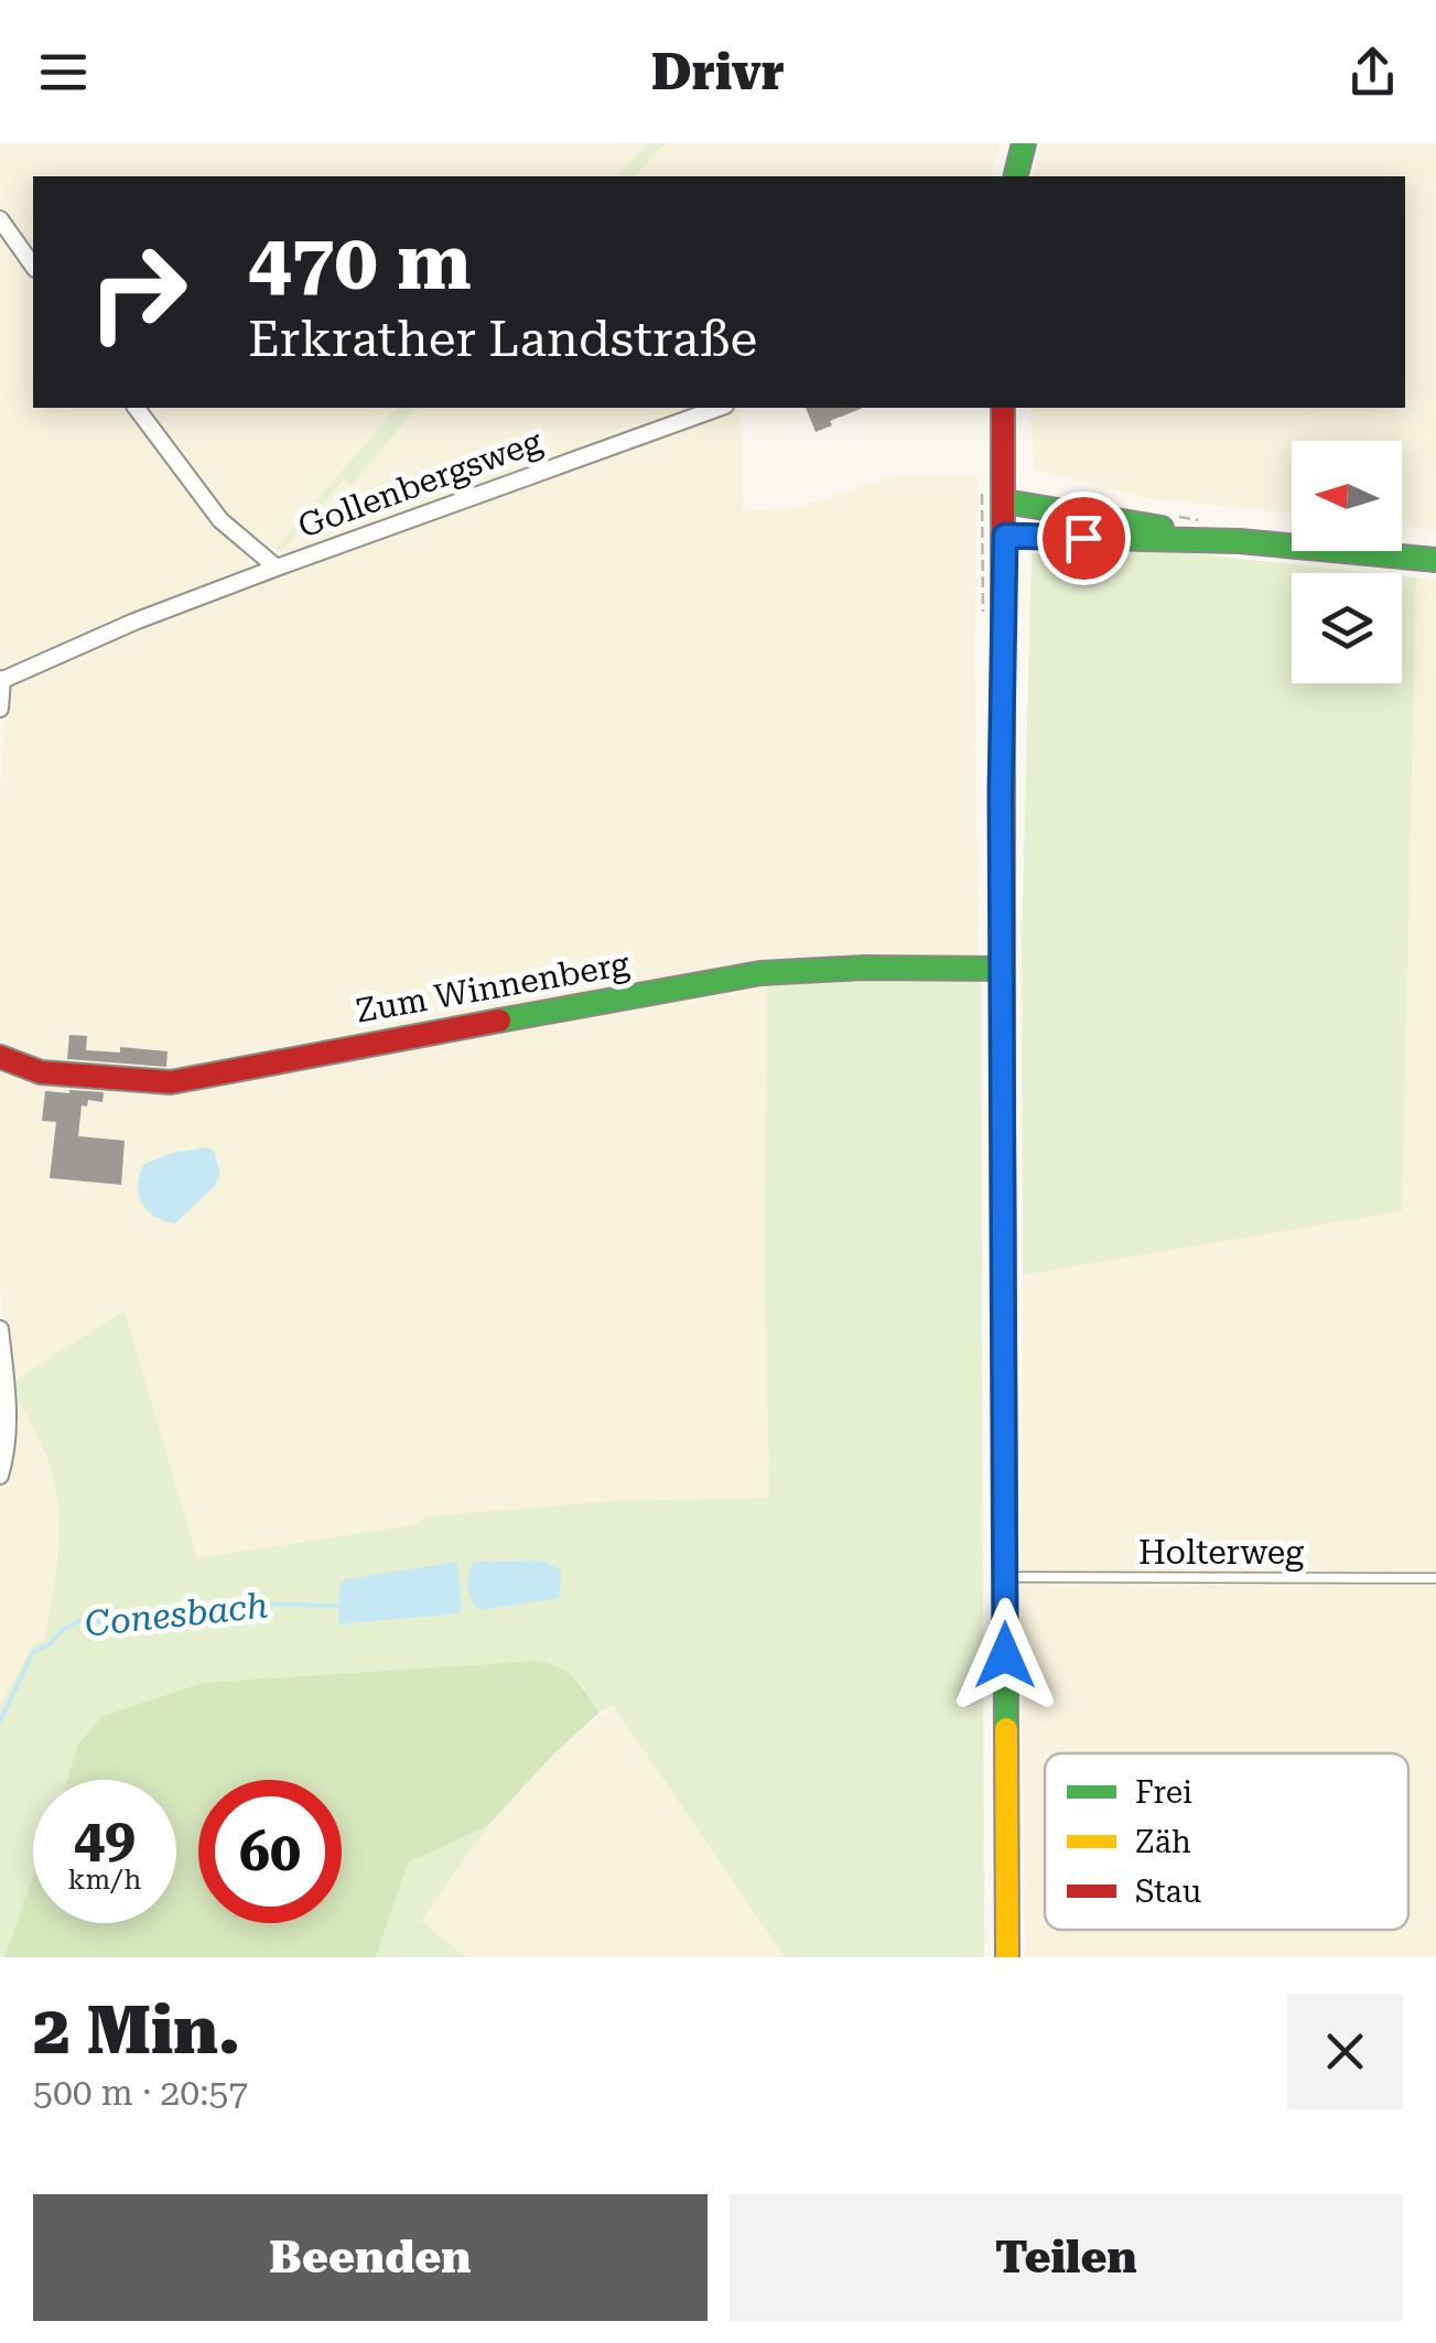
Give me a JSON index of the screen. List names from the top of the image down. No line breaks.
{"streets":{"street":["Gollenbergsweg","Zum Winnenberg"],"lane":["Holterweg"]},"water":["Conesbach"],"legend":["Frei","Zäh","Stau"],"north":"left","page":{"header":"Drivr","turn":["470 m","Erkrather Landstraße"],"speed":"49 km/h","limit":"60","heading":["2 Min.","500 m · 20:57"],"buttons":["Beenden","Teilen"]}}
